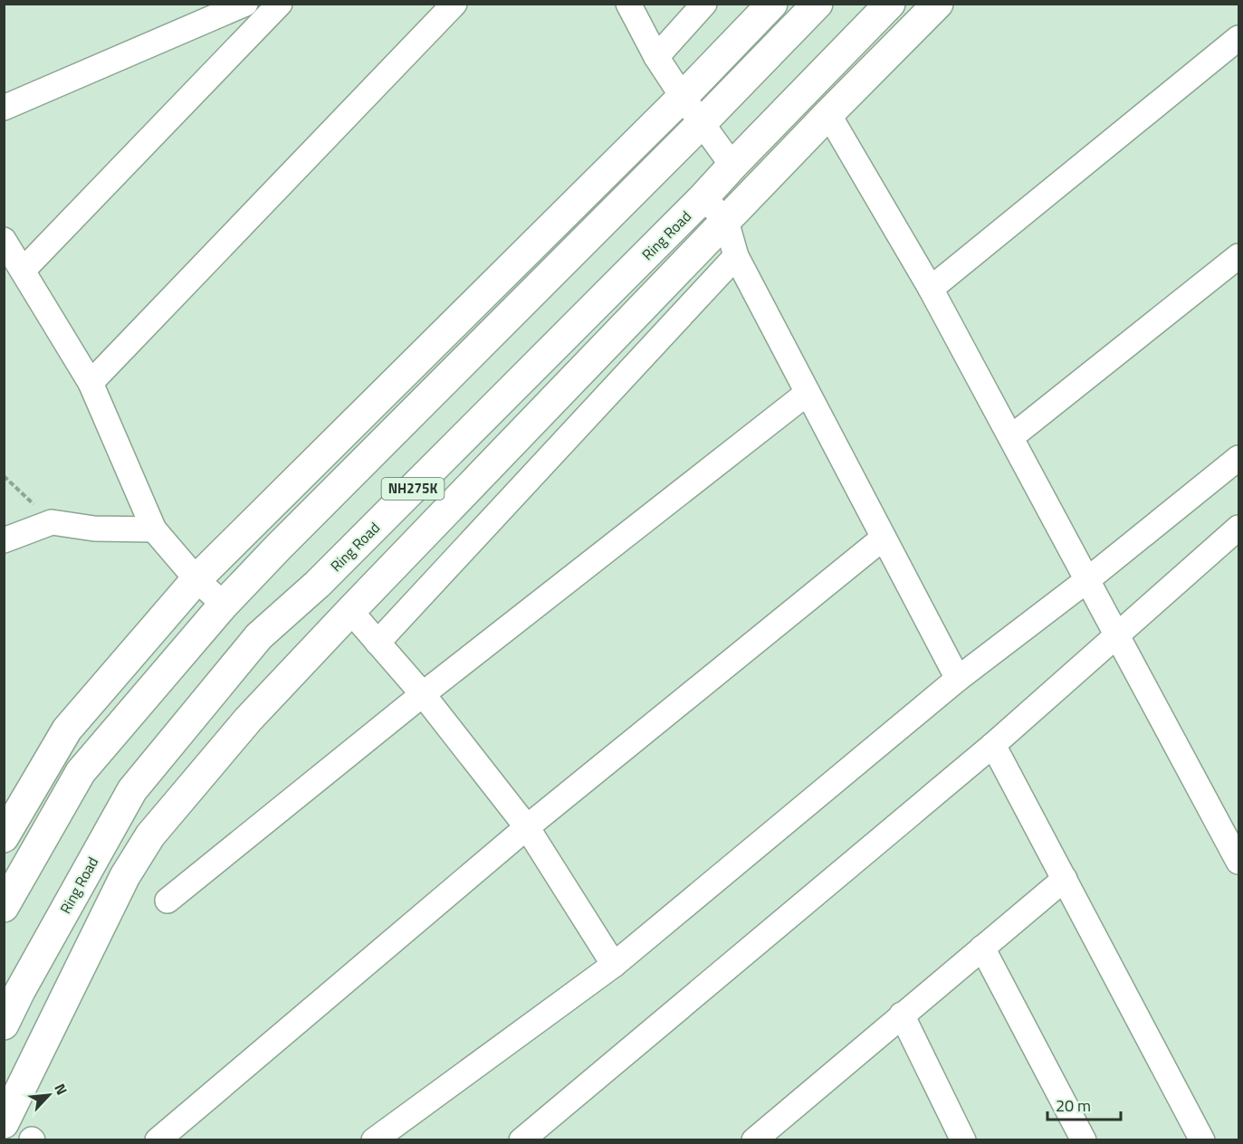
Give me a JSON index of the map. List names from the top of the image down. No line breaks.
{"streets":{"main road":["Ring Road","NH275K"]},"scale_bar":"20 m","north":"top right"}
